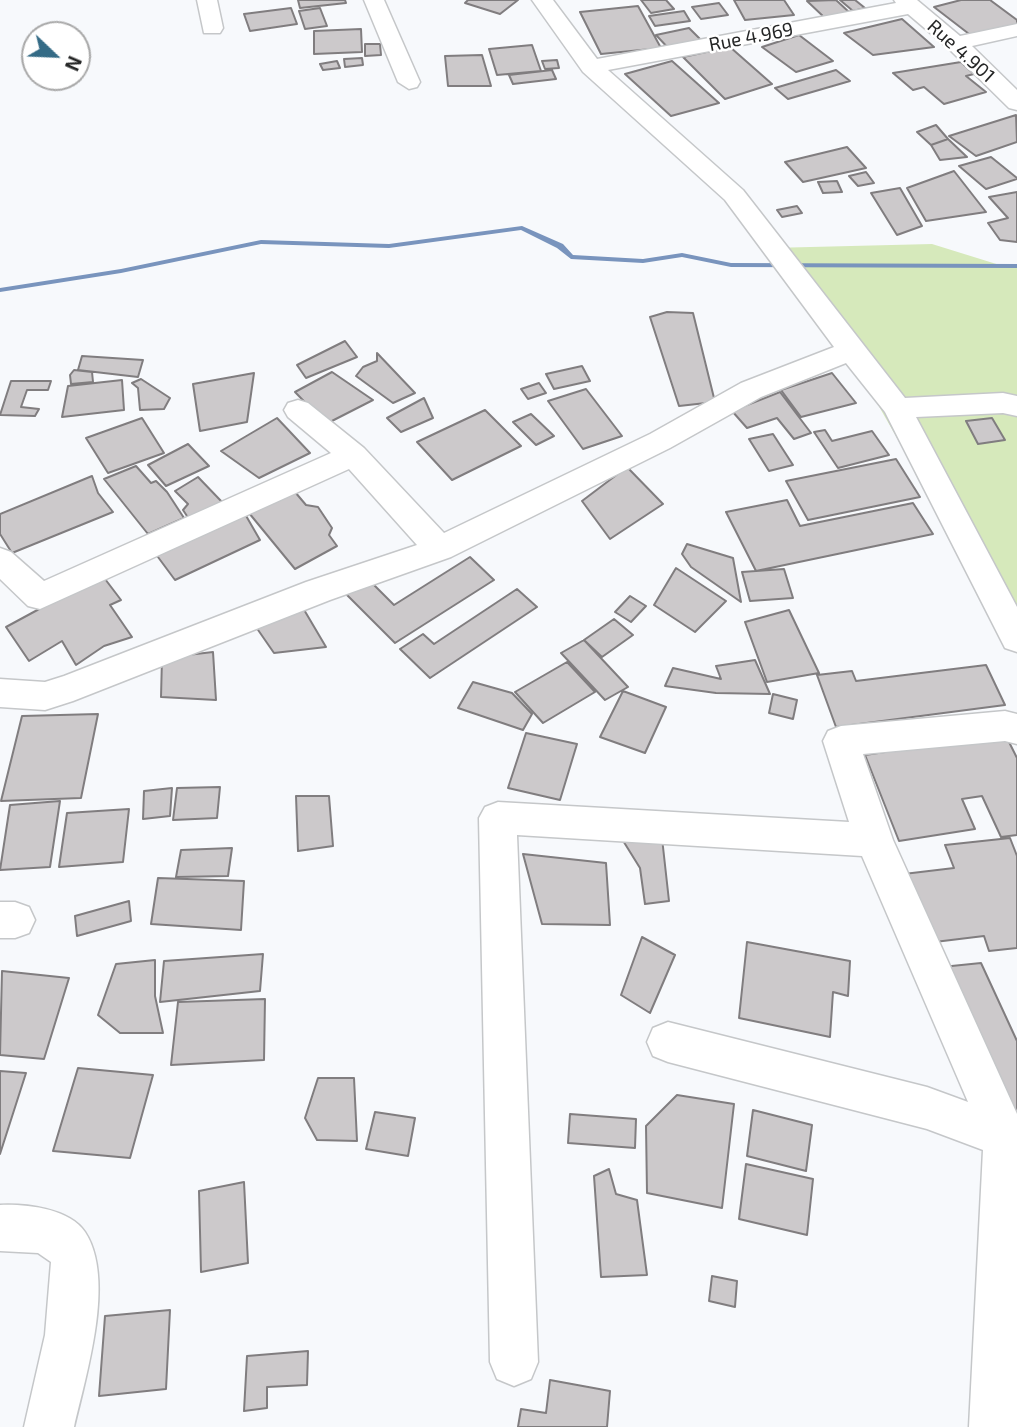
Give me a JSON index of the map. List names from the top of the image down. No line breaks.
{"streets":{"street":["Rue 4.969","Rue 4.901"]},"crossings":[["Rue 4.969","Rue 4.901"]],"north":"bottom right"}
